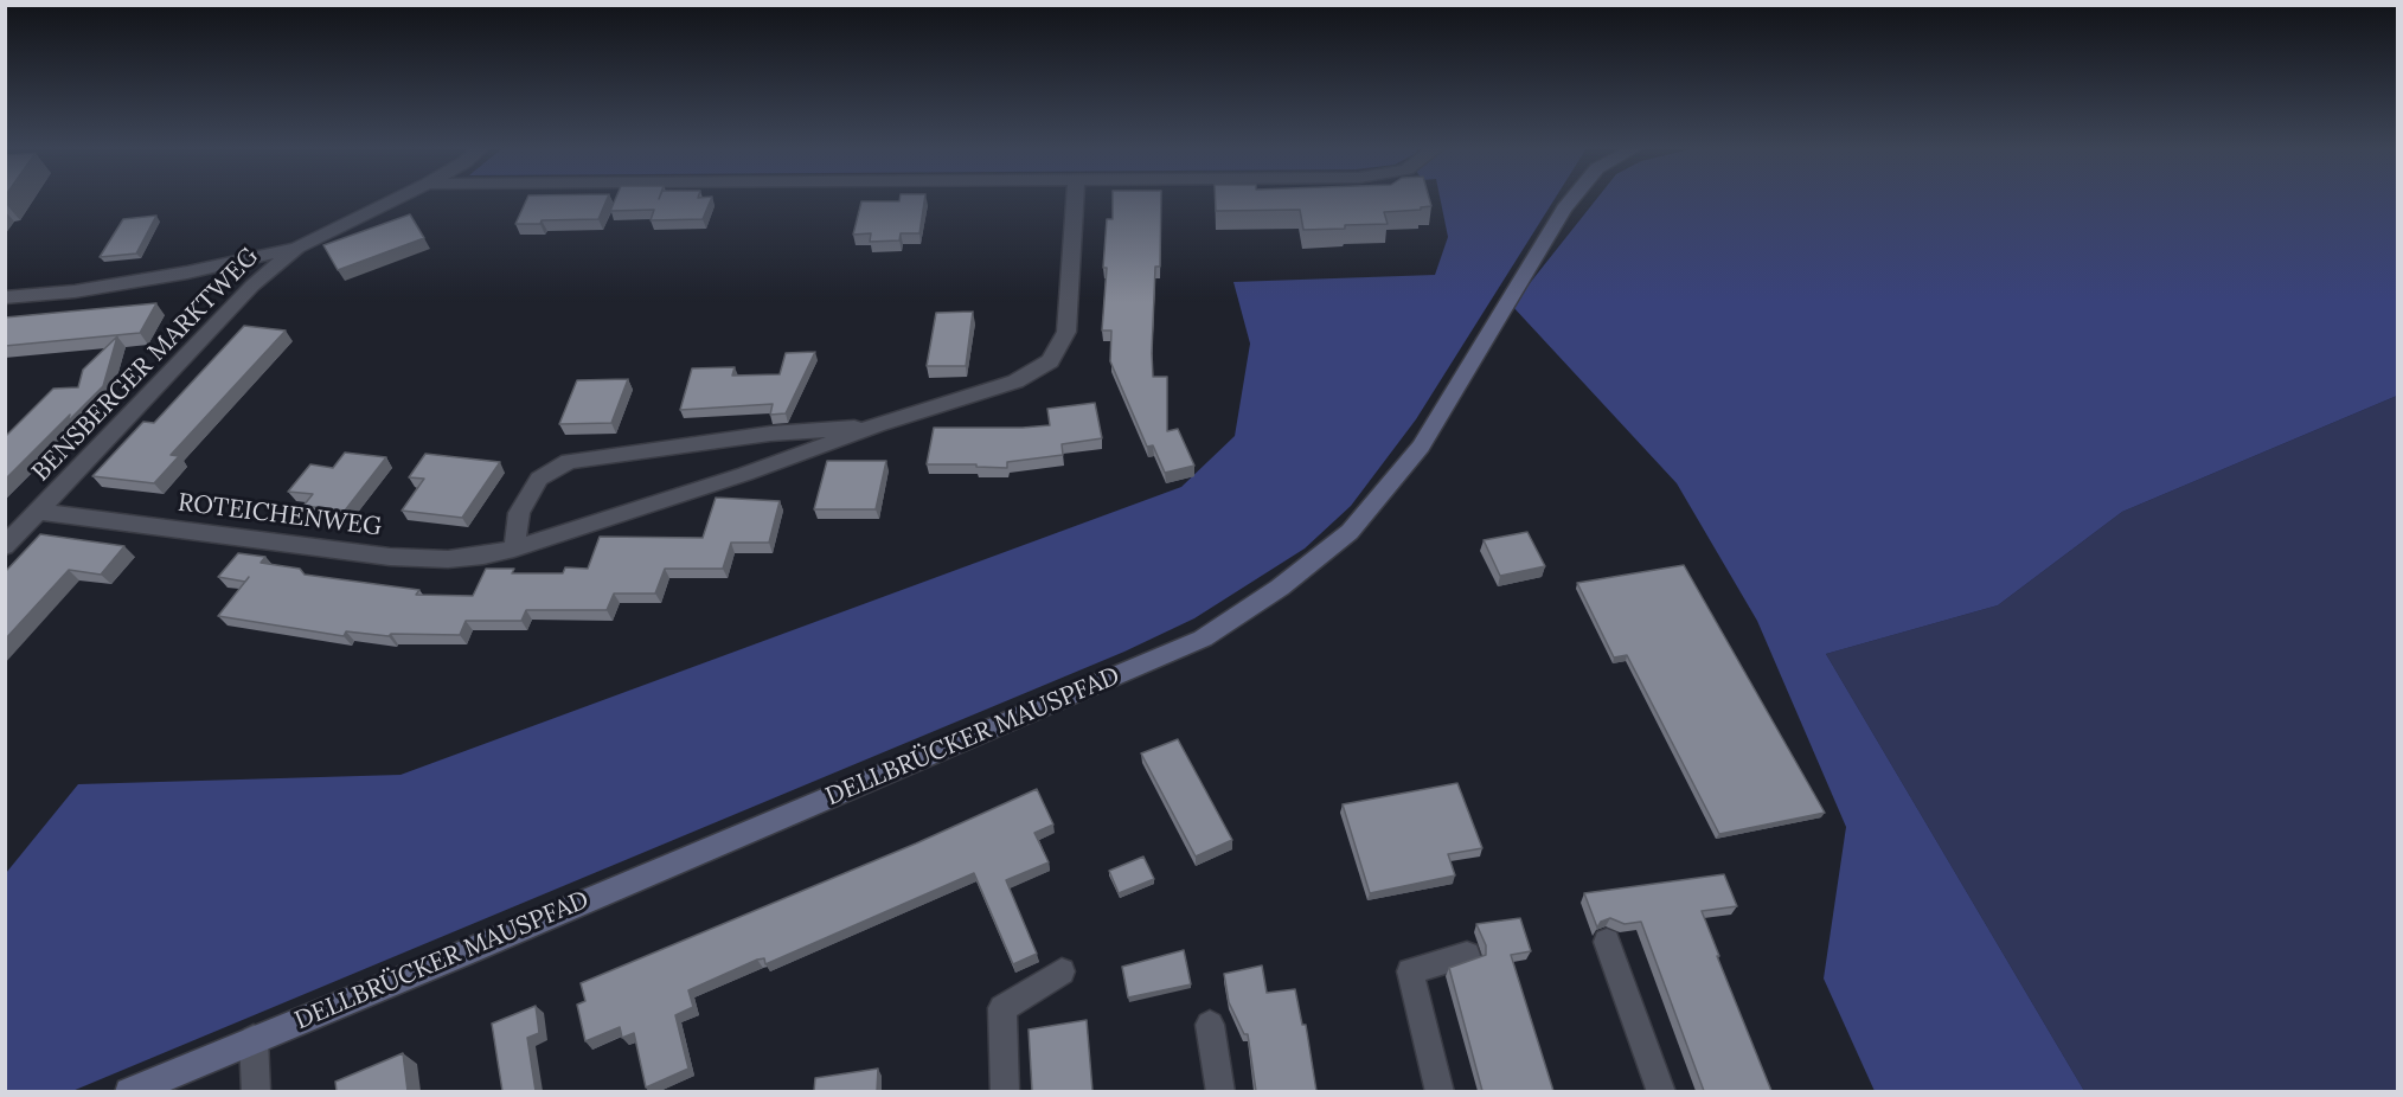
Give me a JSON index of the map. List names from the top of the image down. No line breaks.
{"streets":{"main road":["DELLBRÜCKER MAUSPFAD"],"street":["BENSBERGER MARKTWEG","ROTEICHENWEG"]},"crossings":[["BENSBERGER MARKTWEG","ROTEICHENWEG"]]}
